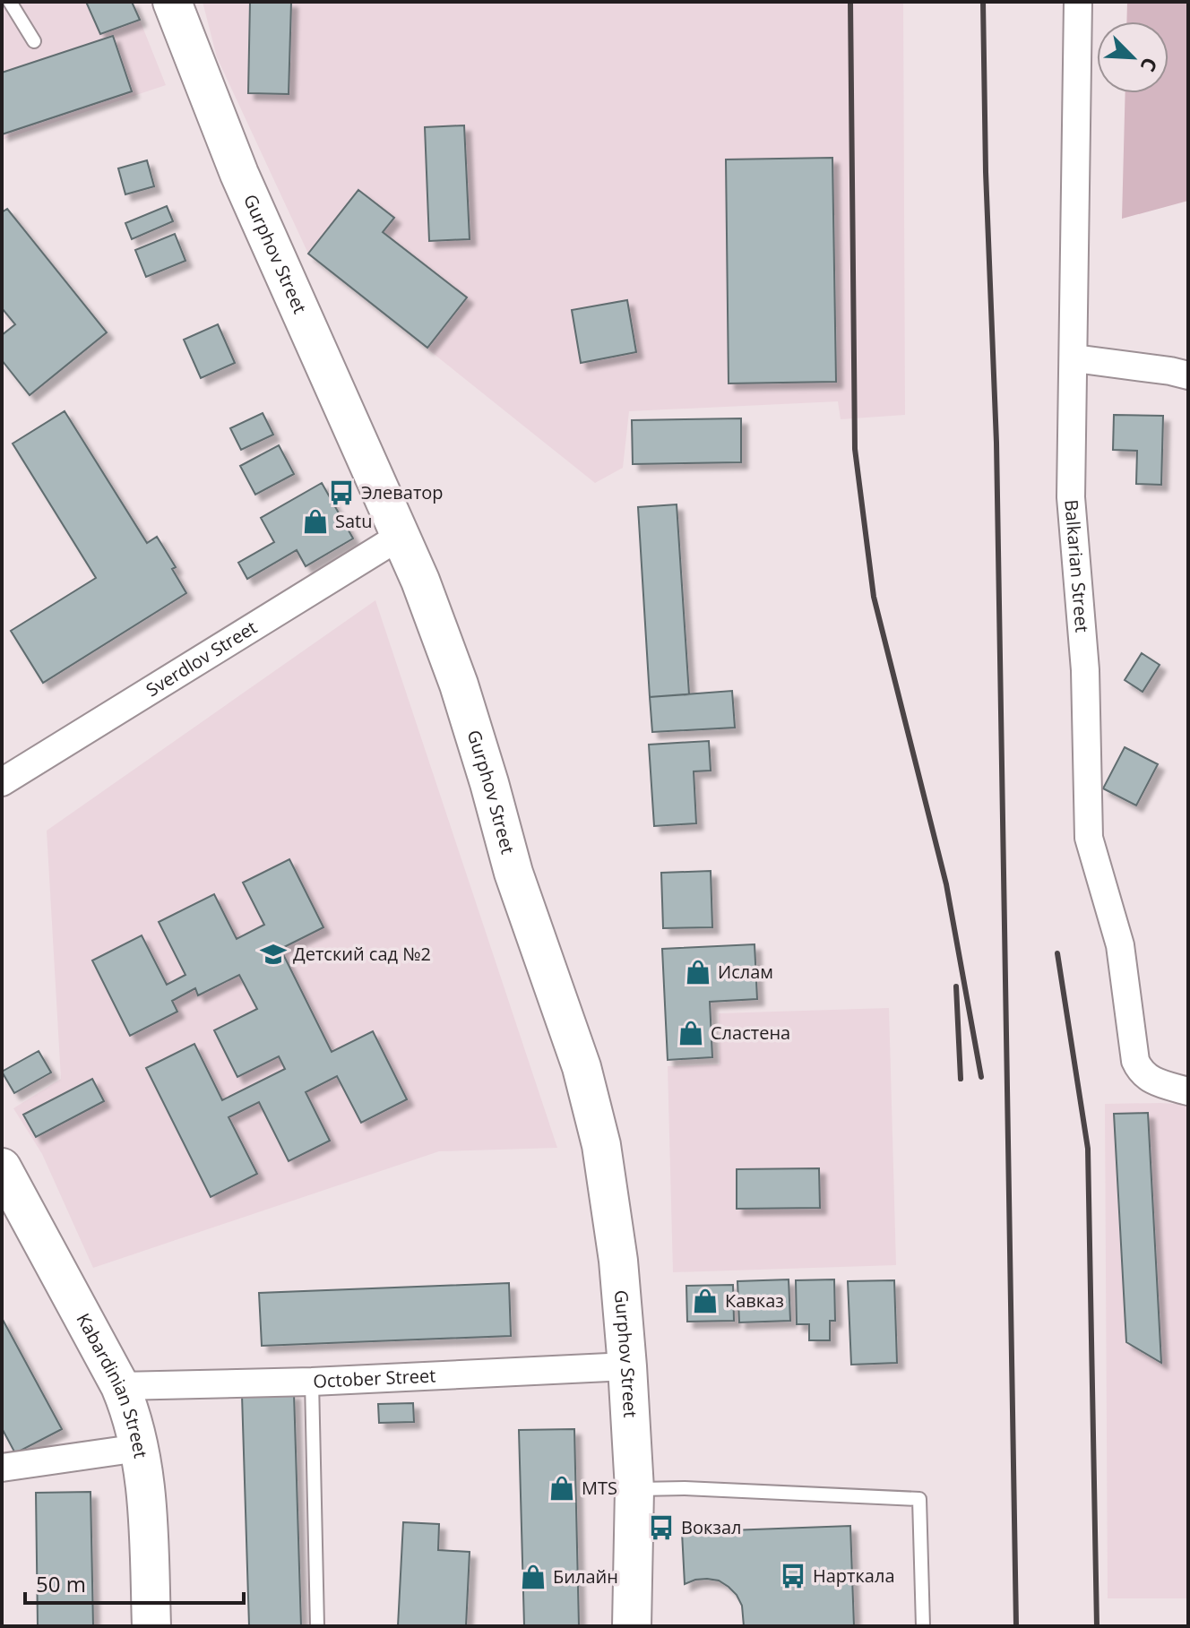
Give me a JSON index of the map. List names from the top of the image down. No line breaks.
{"streets":{"street":["Gurphov Street","Balkarian Street","Sverdlov Street","October Street","Kabardinian Street"]},"crossings":[["Gurphov Street","Sverdlov Street"],["Gurphov Street","October Street"],["October Street","Kabardinian Street"]],"places":{"bus stop":["Элеватор","Вокзал","Нарткала"],"shop":["Satu","Ислам","Сластена","Кавказ","MTS","Билайн"],"school or university":["Детский сад №2"]},"scale_bar":"50 m","north":"bottom right"}
